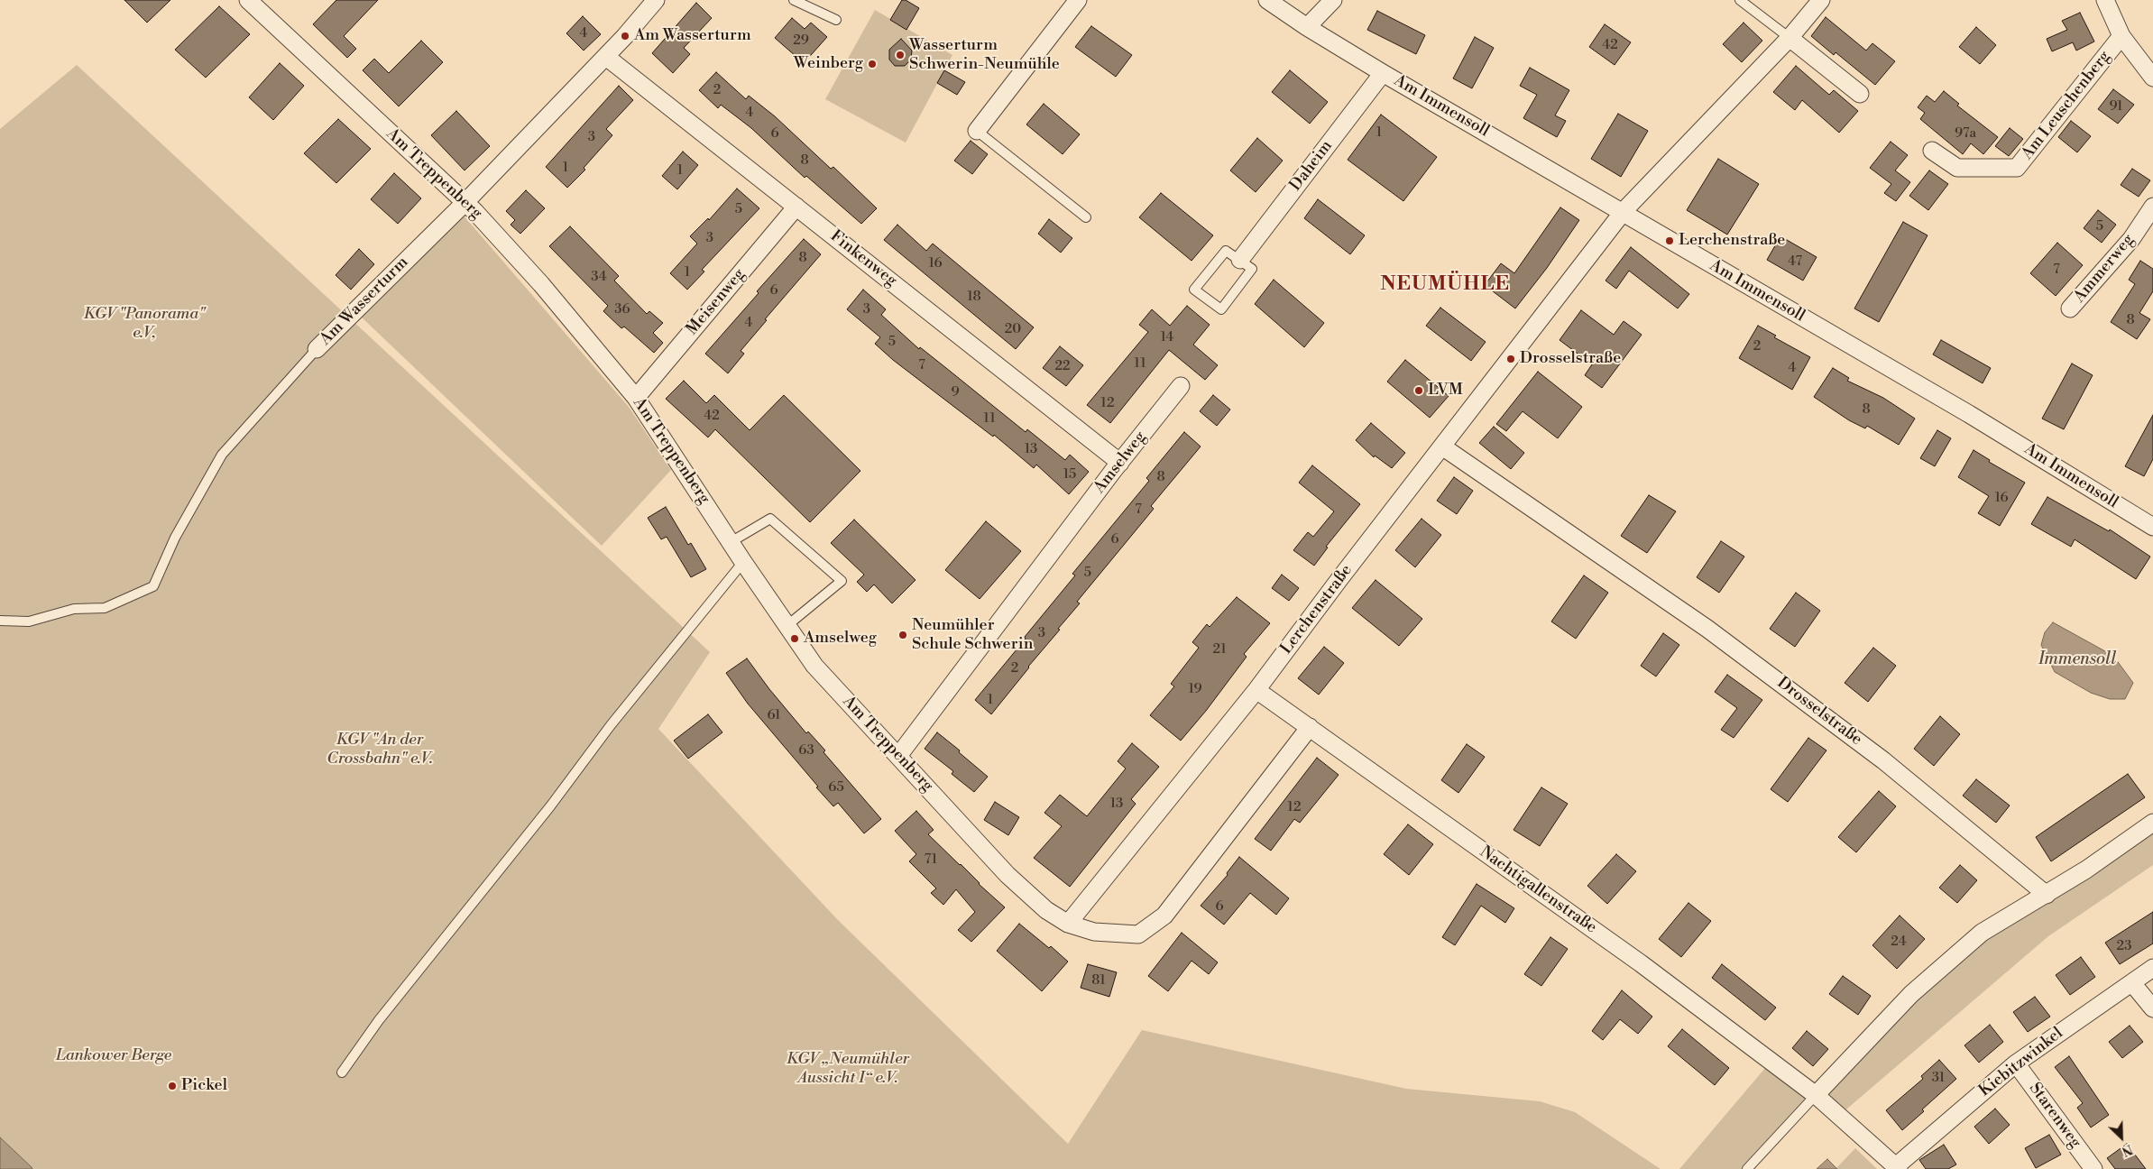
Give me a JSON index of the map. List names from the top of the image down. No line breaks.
{"streets":{"street":["Am Leuschenberg","Am Immensoll","Daheim","Am Treppenberg","Finkenweg","Ammerweg","Am Wasserturm","Meisenweg","Amselweg","Lerchenstraße","Drosselstraße","Nachtigallenstraße","Kiebitzwinkel","Starenweg"]},"crossings":[["Am Immensoll","Daheim"],["Am Immensoll","Lerchenstraße"],["Am Treppenberg","Am Wasserturm"],["Am Treppenberg","Meisenweg"],["Am Treppenberg","Amselweg"],["Am Treppenberg","Lerchenstraße"],["Finkenweg","Am Wasserturm"],["Finkenweg","Meisenweg"],["Finkenweg","Amselweg"],["Lerchenstraße","Drosselstraße"],["Lerchenstraße","Nachtigallenstraße"],["Nachtigallenstraße","Kiebitzwinkel"],["Kiebitzwinkel","Starenweg"]],"districts":["NEUMÜHLE"],"water":["Immensoll"],"parks":["KGV \"Panorama\" e.V,","KGV \"An der Crossbahn\" e.V.","Lankower Berge","KGV „Neumühler Aussicht I“ e.V."],"places":["Am Wasserturm","Wasserturm Schwerin-Neumühle","Weinberg","Lerchenstraße","Drosselstraße","LVM","Neumühler Schule Schwerin","Amselweg","Pickel"],"house_numbers":["4","29","42","2","91","4","1","6","97a","3","8","1","1","5","5","3","8","47","16","7","1","34","6","18","36","3","8","4","20","14","5","2","11","7","22","4","9","12","8","42","11","13","15","8","16","7","6","5","3","21","2","19","1","61","63","65","13","12","71","6","24","23","81","31"],"north":"bottom right"}
